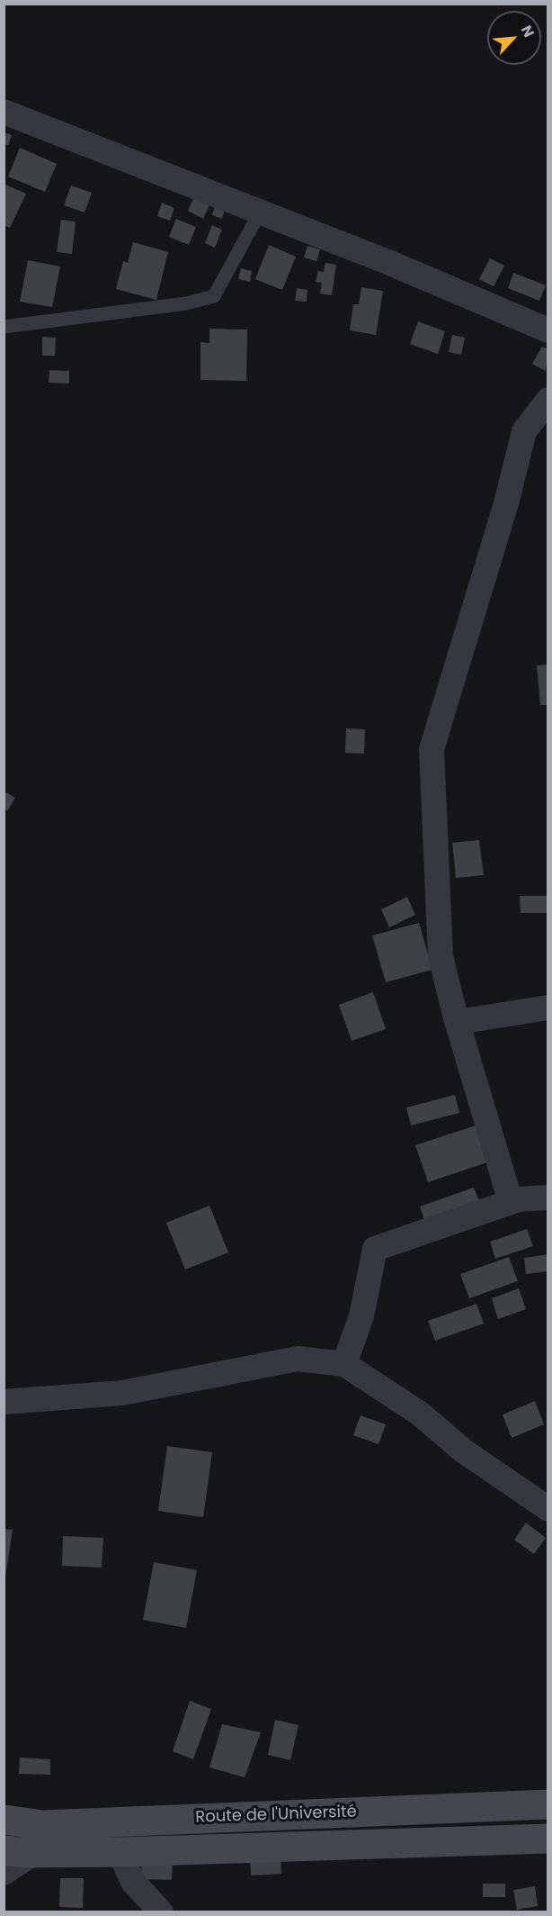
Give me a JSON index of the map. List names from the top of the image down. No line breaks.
{"streets":{"main road":["Route de l'Université"]},"north":"top right"}
